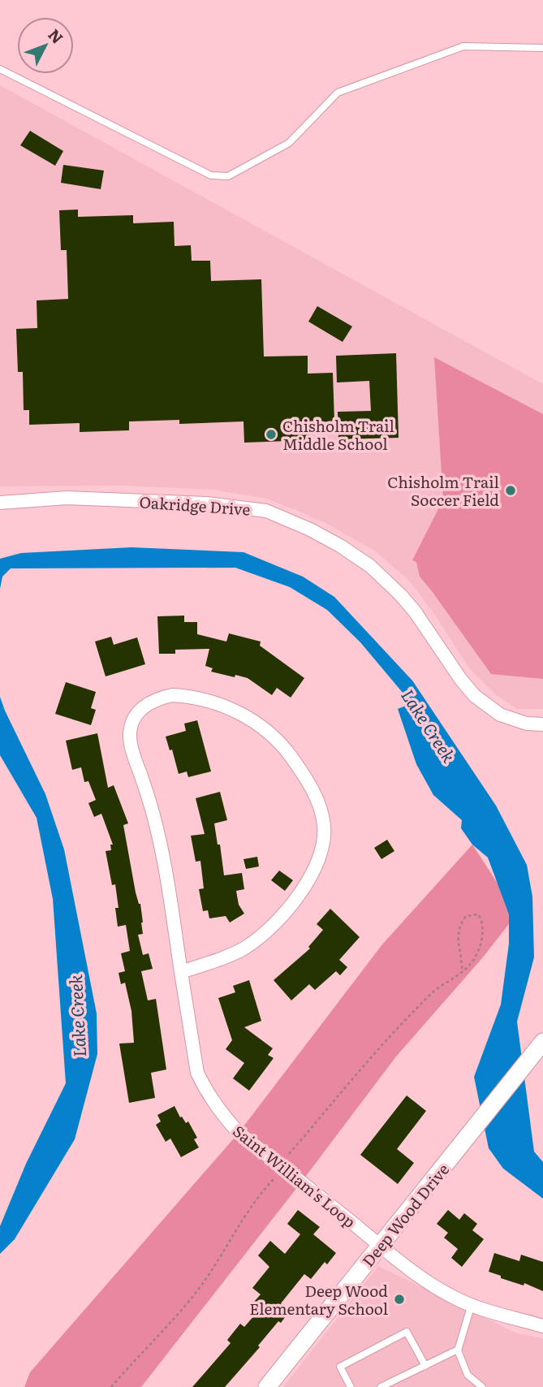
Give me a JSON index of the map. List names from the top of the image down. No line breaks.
{"streets":{"street":["Oakridge Drive","Saint William's Loop","Deep Wood Drive"]},"crossings":[["Saint William's Loop","Deep Wood Drive"]],"water":["Lake Creek"],"places":["Chisholm Trail Middle School","Chisholm Trail Soccer Field","Deep Wood Elementary School"],"north":"top right"}
